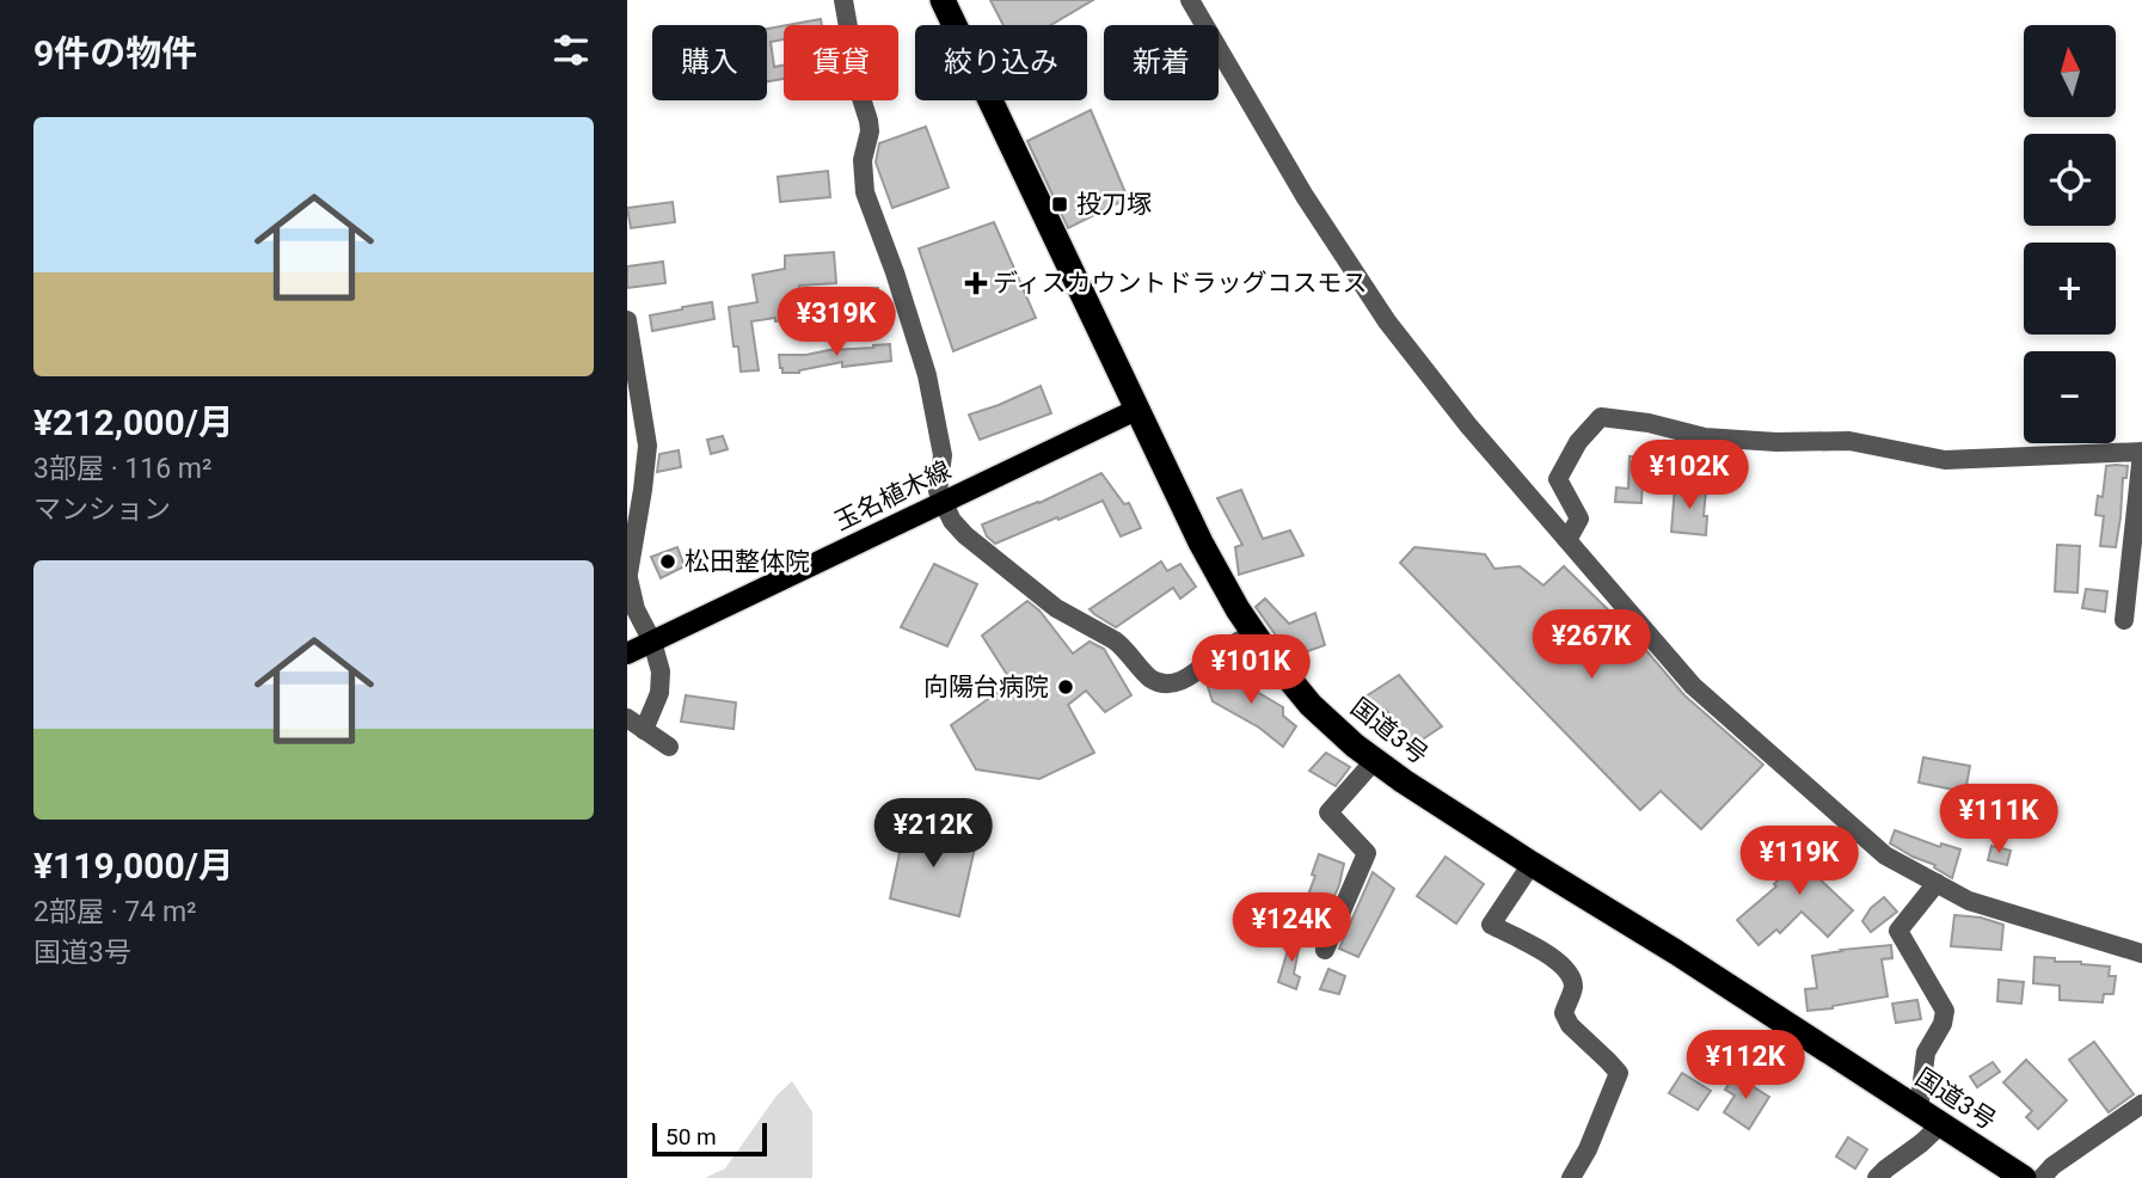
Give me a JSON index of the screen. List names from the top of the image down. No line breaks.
{"streets":{"highway":["国道3号"],"main road":["玉名植木線"]},"crossings":[["玉名植木線","国道3号"]],"places":{"transit":["投刀塚"],"health":["ディスカウントドラッグコスモス"],"other":["松田整体院","向陽台病院"]},"scale_bar":"50 m","north":"top","page":{"heading":"9件の物件","map_buttons":["+","−"],"chip":["購入","賃貸","絞り込み","新着"],"list":[{"name":"¥212,000/月","note":"3部屋 · 116 m² · マンション"},{"name":"¥119,000/月","note":"2部屋 · 74 m² · 国道3号"}],"price":["¥319K","¥102K","¥267K","¥101K","¥111K","¥212K","¥119K","¥124K","¥112K"],"scale":"50 m"}}
